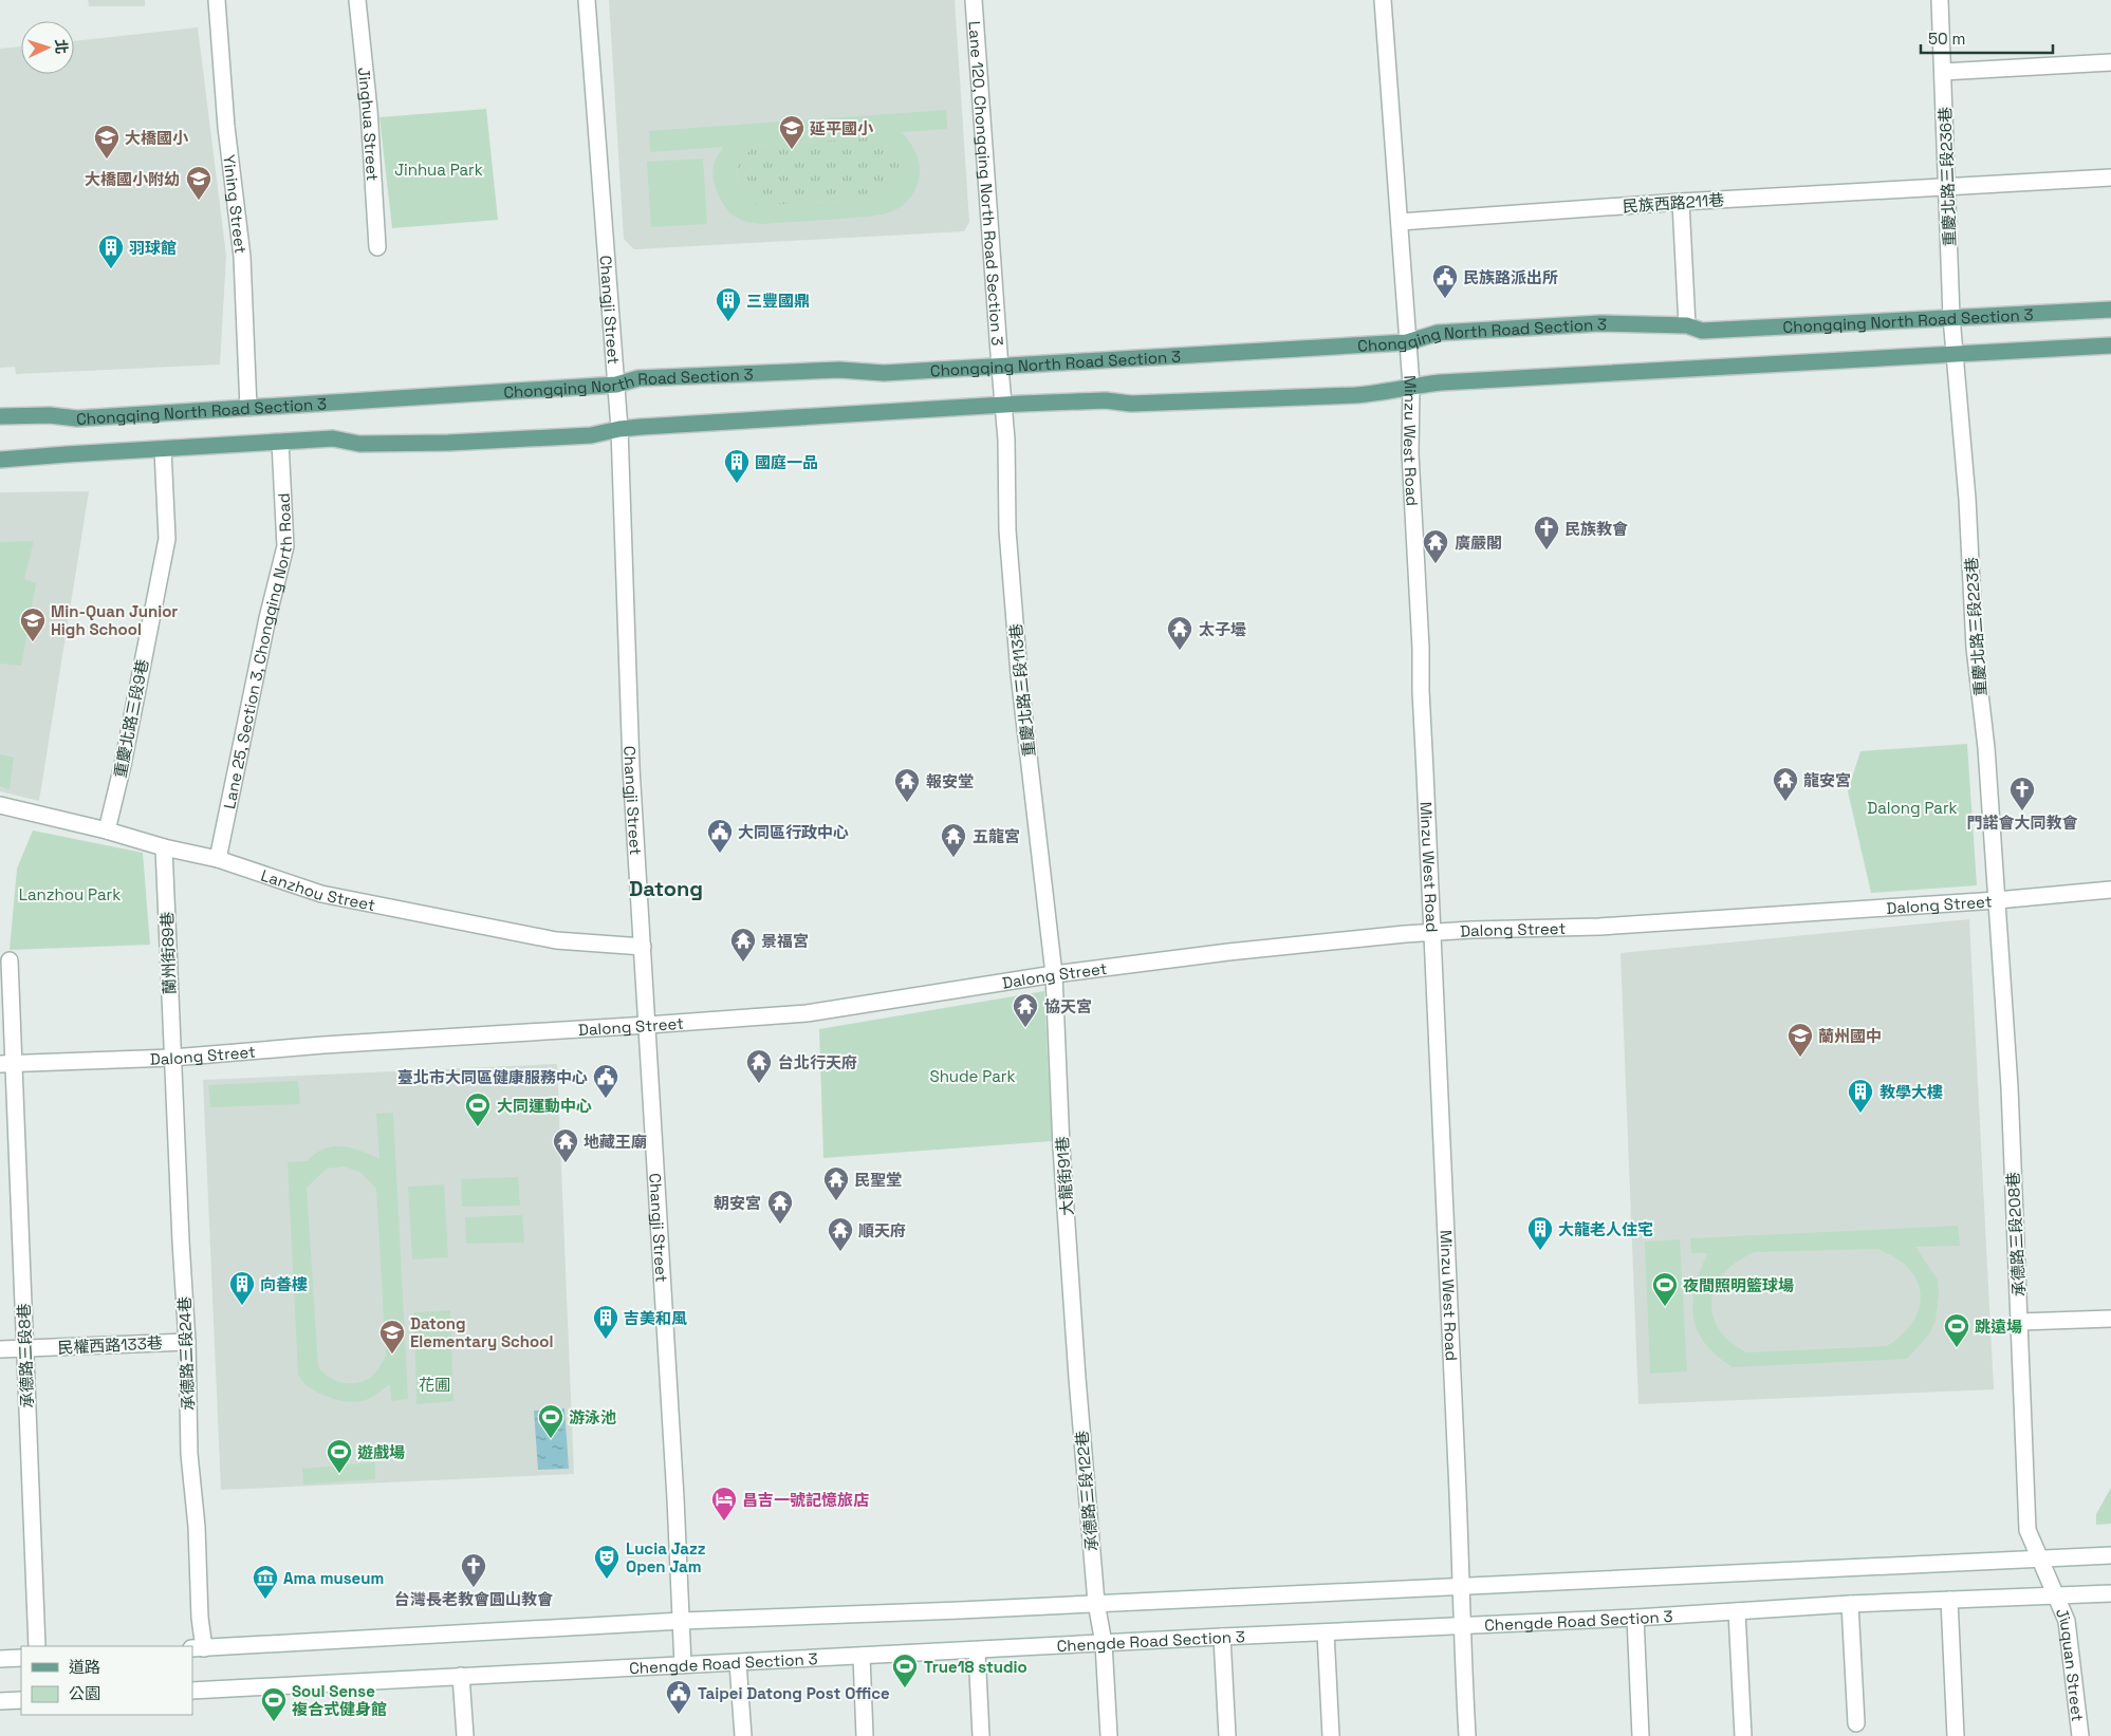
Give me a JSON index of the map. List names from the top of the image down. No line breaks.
{"streets":{"main road":["Chongqing North Road Section 3"],"street":["Jinghua Street","重慶北路三段236巷","Lane 120, Chongqing North Road Section 3","民族西路211巷","Yining Street","Changji Street","Minzu West Road","重慶北路三段223巷","Lane 25, Section 3, Chongqing North Road","重慶北路三段113巷","重慶北路三段9巷","Lanzhou Street","Dalong Street","蘭州街89巷","大龍街91巷","承德路三段208巷","民權西路133巷","承德路三段24巷","承德路三段8巷","承德路三段122巷","Chengde Road Section 3","Jiuquan Street"]},"crossings":[["重慶北路三段236巷","民族西路211巷"],["重慶北路三段236巷","Chongqing North Road Section 3"],["重慶北路三段236巷","重慶北路三段223巷"],["Lane 120, Chongqing North Road Section 3","Chongqing North Road Section 3"],["Lane 120, Chongqing North Road Section 3","重慶北路三段113巷"],["民族西路211巷","Minzu West Road"],["Yining Street","Chongqing North Road Section 3"],["Changji Street","Chongqing North Road Section 3"],["Changji Street","Lanzhou Street"],["Changji Street","Dalong Street"],["Changji Street","Chengde Road Section 3"],["Chongqing North Road Section 3","Minzu West Road"],["Minzu West Road","Dalong Street"],["Minzu West Road","Chengde Road Section 3"],["重慶北路三段223巷","Dalong Street"],["重慶北路三段223巷","承德路三段208巷"],["Lane 25, Section 3, Chongqing North Road","Lanzhou Street"],["重慶北路三段113巷","Dalong Street"],["重慶北路三段113巷","大龍街91巷"],["重慶北路三段9巷","Lanzhou Street"],["Lanzhou Street","蘭州街89巷"],["Dalong Street","蘭州街89巷"],["Dalong Street","大龍街91巷"],["Dalong Street","承德路三段208巷"],["Dalong Street","承德路三段24巷"],["Dalong Street","承德路三段8巷"],["蘭州街89巷","承德路三段24巷"],["大龍街91巷","承德路三段122巷"],["承德路三段208巷","Chengde Road Section 3"],["承德路三段208巷","Jiuquan Street"],["民權西路133巷","承德路三段24巷"],["民權西路133巷","承德路三段8巷"],["承德路三段122巷","Chengde Road Section 3"],["Chengde Road Section 3","Jiuquan Street"]],"districts":["Datong"],"parks":["Jinhua Park","Dalong Park","Lanzhou Park","Shude Park","花圃"],"places":{"school or university":["延平國小","大橋國小","大橋國小附幼","Min-Quan Junior High School","蘭州國中","Datong Elementary School"],"building":["羽球館","三豐國鼎","國庭一品","教學大樓","大龍老人住宅","向善樓","吉美和風"],"public building":["民族路派出所","大同區行政中心","臺北市大同區健康服務中心","Taipei Datong Post Office"],"church":["民族教會","門諾會大同教會","台灣長老教會圓山教會"],"temple":["廣嚴閣","太子壜","龍安宮","報安堂","五龍宮","景福宮","協天宮","台北行天府","地藏王廟","民聖堂","朝安宮","順天府"],"sports":["大同運動中心","夜間照明籃球場","跳遠場","游泳池","遊戲場","True18 studio","Soul Sense 複合式健身館"],"hotel":["昌吉一號記憶旅店"],"theatre":["Lucia Jazz Open Jam"],"museum":["Ama museum"]},"legend":["道路","公園"],"scale_bar":"50 m","north":"right"}
